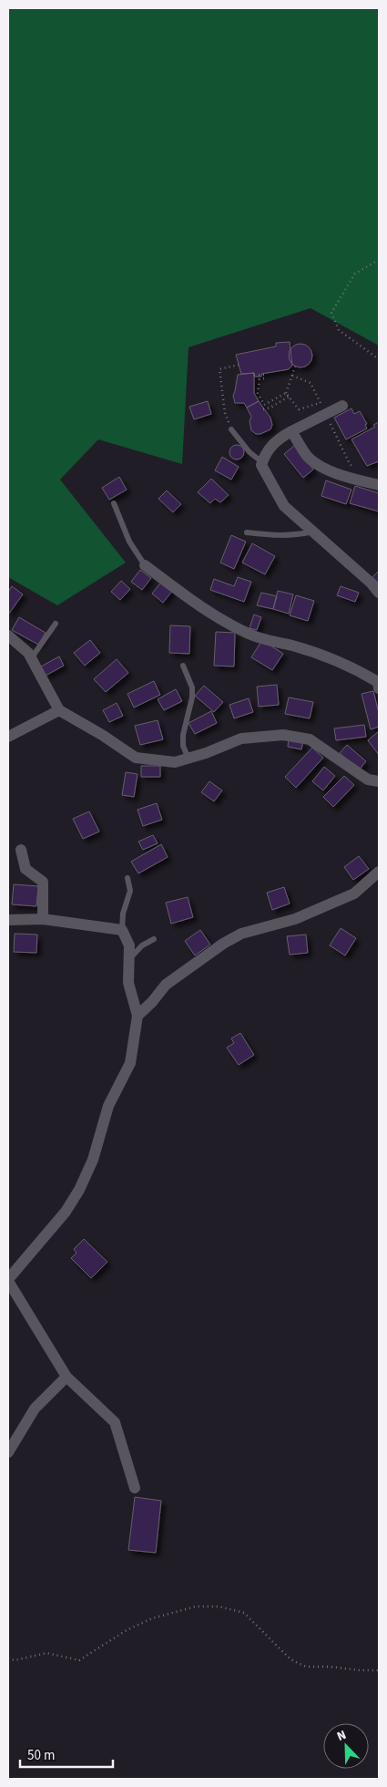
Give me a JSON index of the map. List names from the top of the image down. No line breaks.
{"scale_bar":"50 m","north":"top left"}
